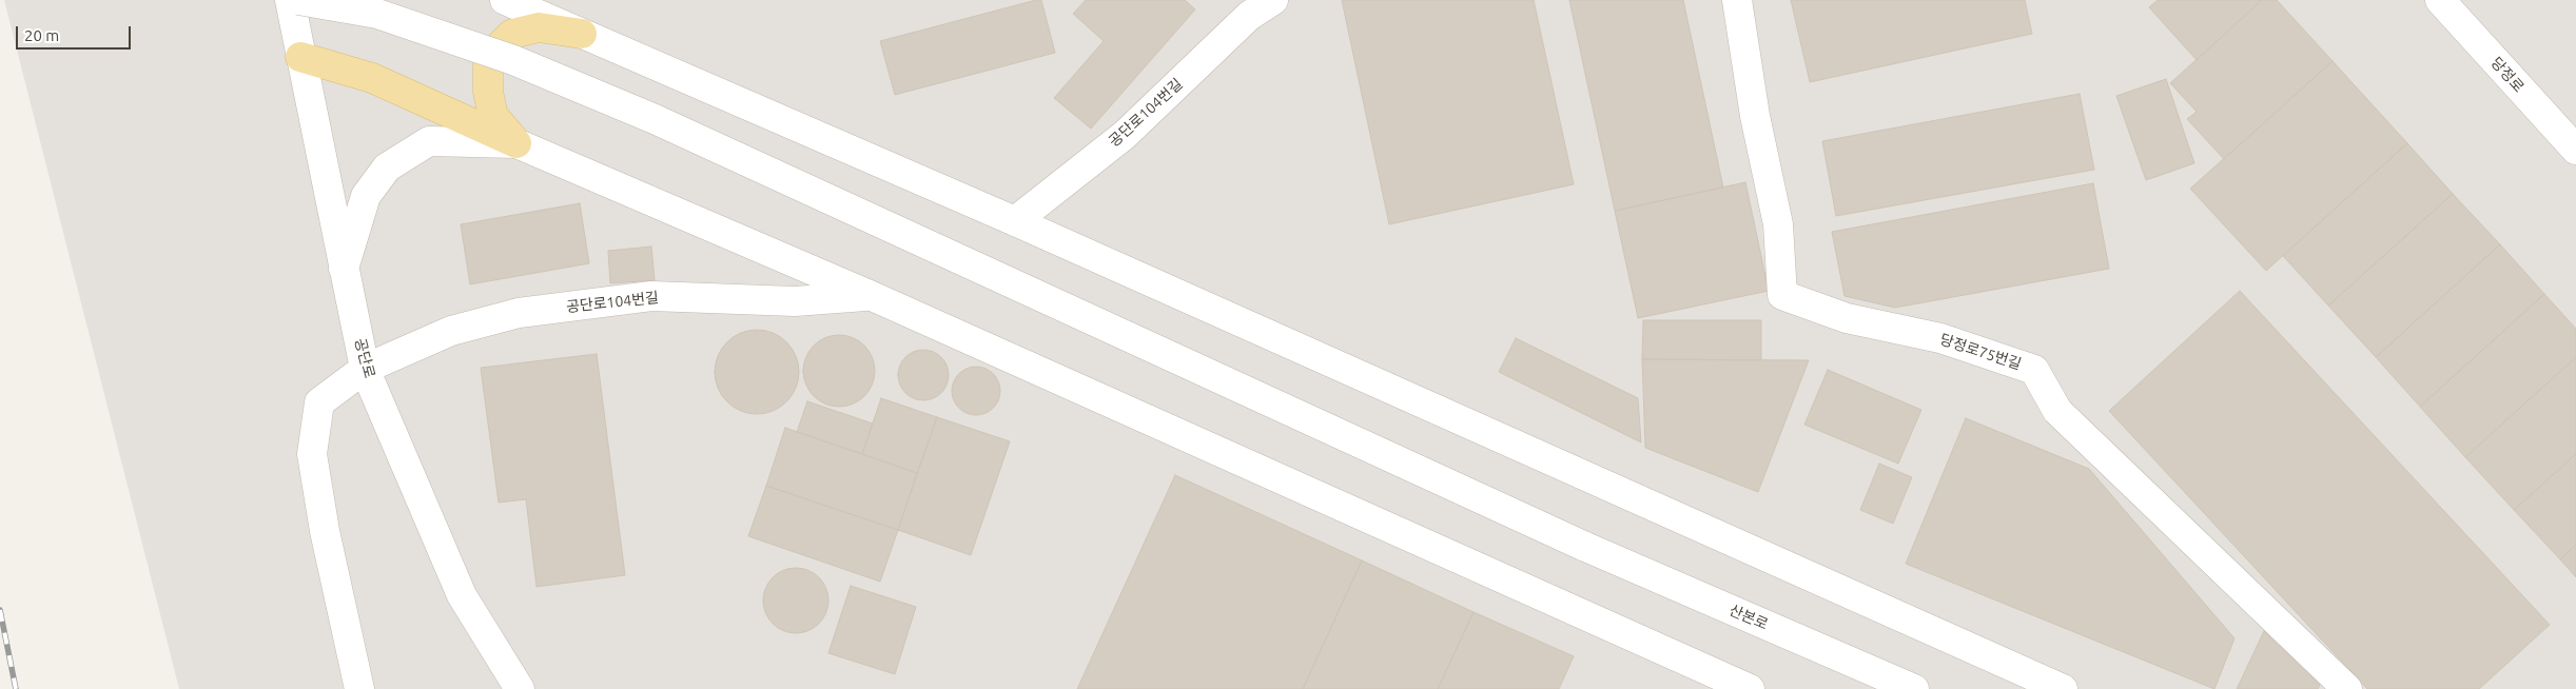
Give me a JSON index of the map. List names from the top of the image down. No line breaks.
{"streets":{"street":["당정로","공단로104번길","당정로75번길","공단로","산본로"]},"crossings":[["공단로104번길","공단로"]],"scale_bar":"20 m"}
